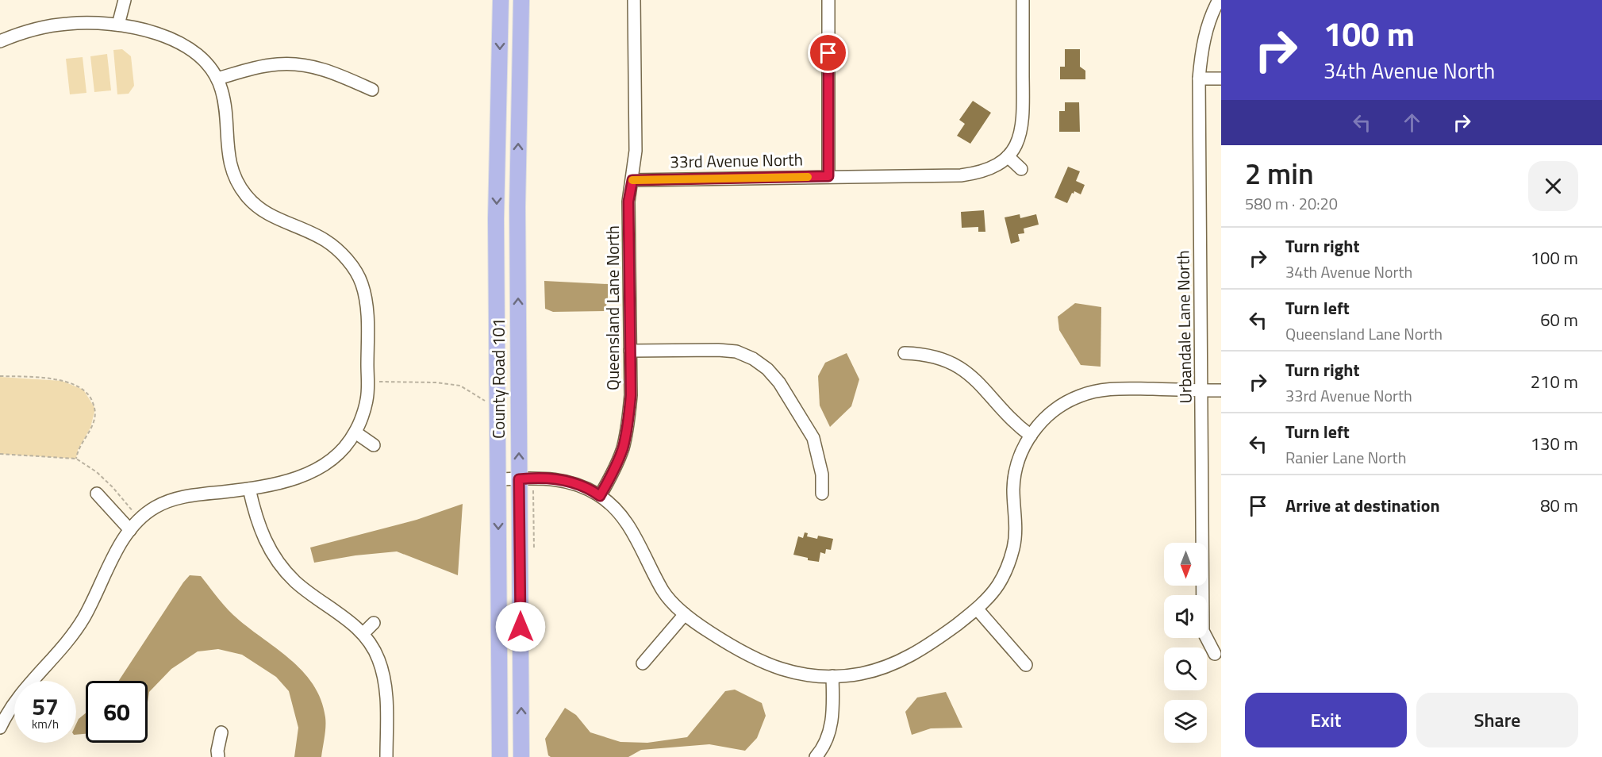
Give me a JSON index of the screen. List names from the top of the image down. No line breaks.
{"streets":{"main road":["County Road 101"],"street":["33rd Avenue North","Queensland Lane North","Urbandale Lane North"]},"crossings":[["33rd Avenue North","Queensland Lane North"]],"north":"bottom","page":{"turn":["100 m","34th Avenue North"],"heading":["2 min","580 m · 20:20"],"list":[{"name":"Turn right","note":"34th Avenue North","value":"100 m"},{"name":"Turn left","note":"Queensland Lane North","value":"60 m"},{"name":"Turn right","note":"33rd Avenue North","value":"210 m"},{"name":"Turn left","note":"Ranier Lane North","value":"130 m"},{"name":"Arrive at destination","value":"80 m"}],"speed":"57 km/h","limit":"60","buttons":["Exit","Share"]}}
